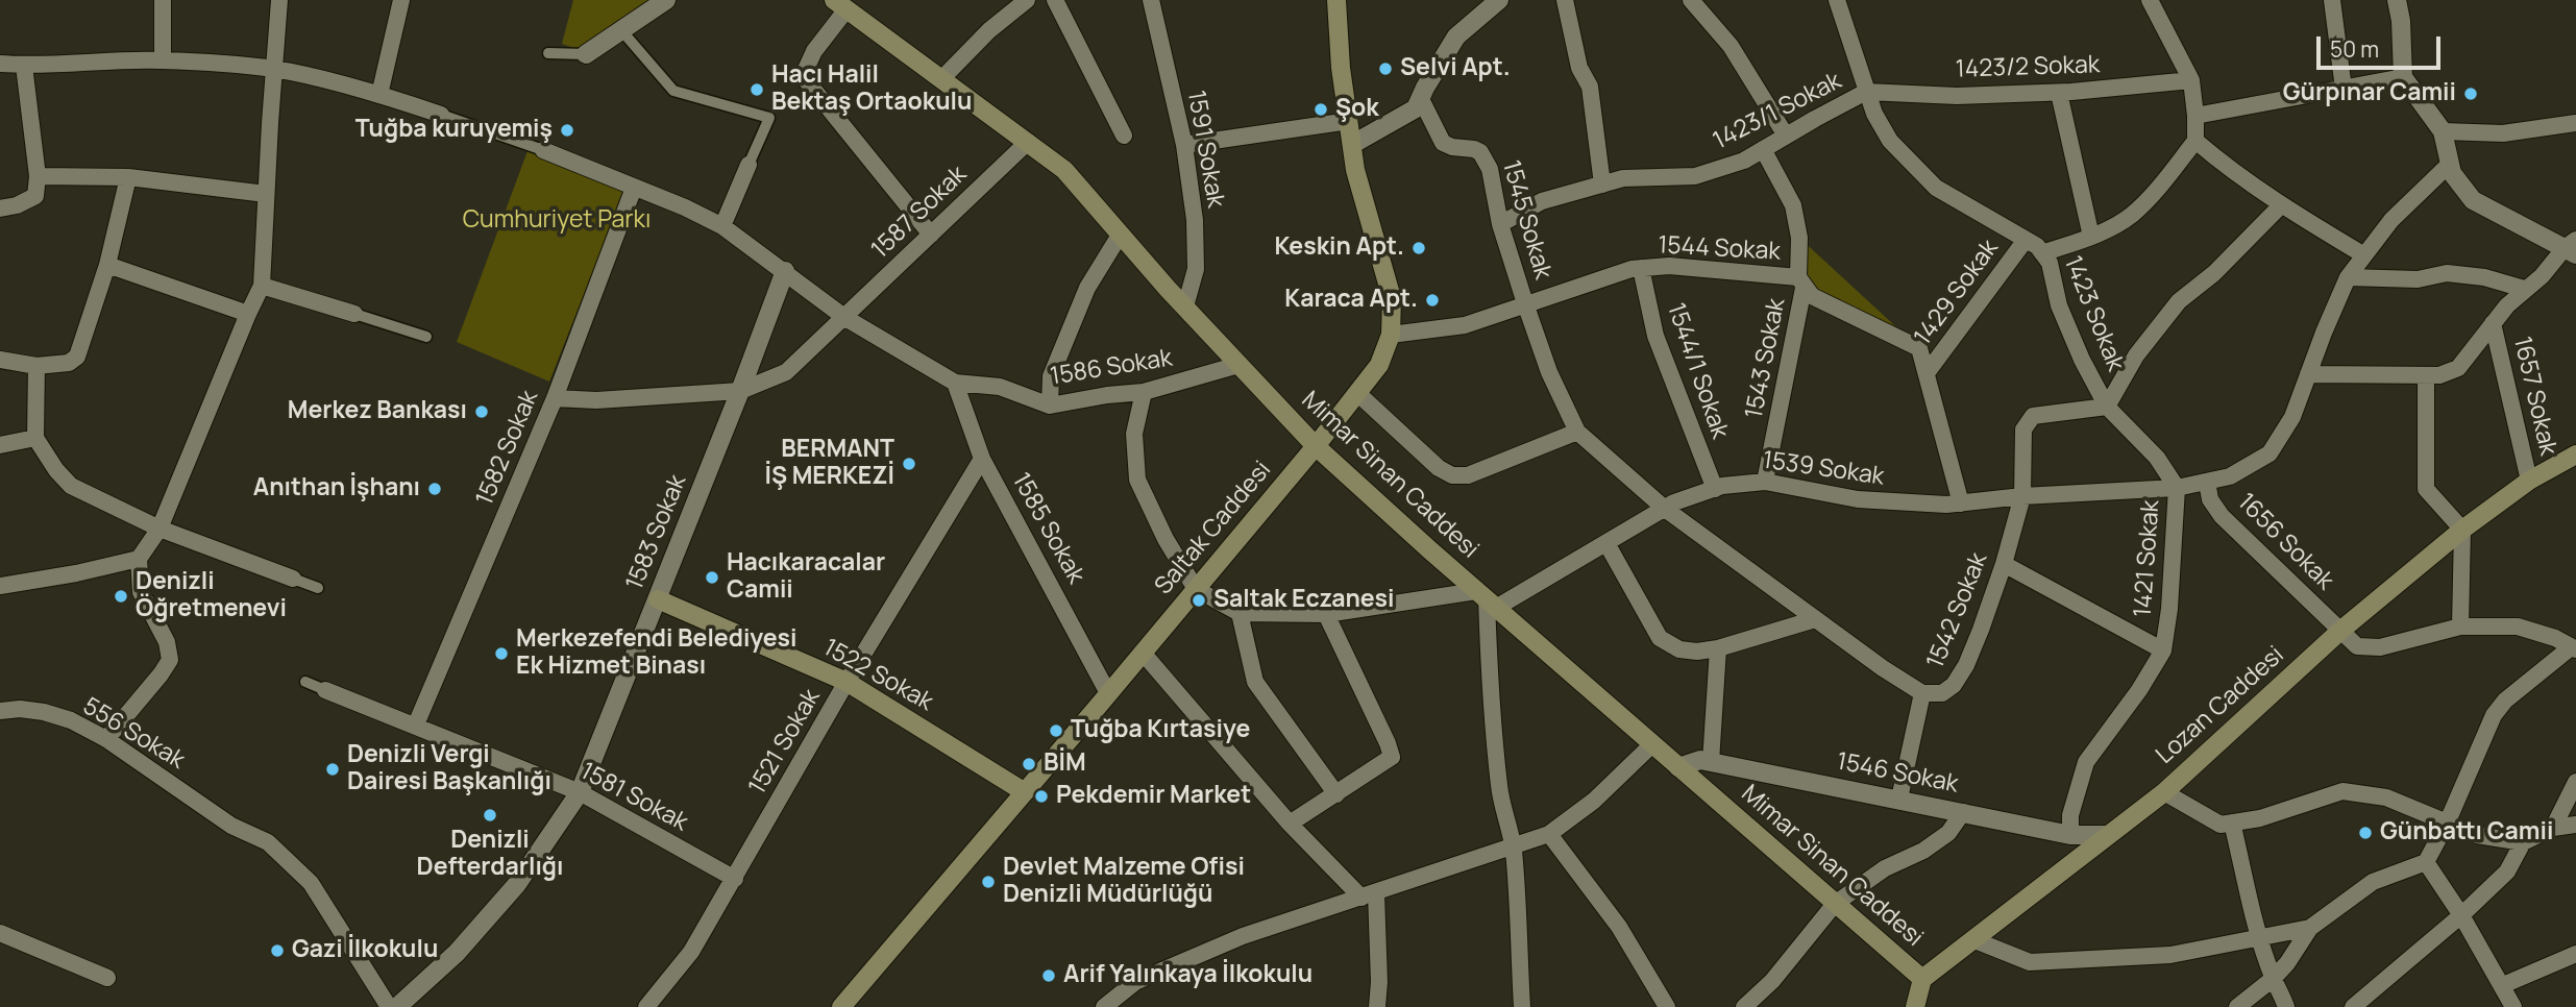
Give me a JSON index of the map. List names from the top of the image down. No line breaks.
{"streets":{"main road":["Mimar Sinan Caddesi","Saltak Caddesi","1522 Sokak","Lozan Caddesi"],"street":["1423/2 Sokak","1423/1 Sokak","1591 Sokak","1587 Sokak","1545 Sokak","1544 Sokak","1429 Sokak","1423 Sokak","1543 Sokak","1586 Sokak","1544/1 Sokak","1657 Sokak","1582 Sokak","1539 Sokak","1585 Sokak","1583 Sokak","1656 Sokak","1421 Sokak","1542 Sokak","556 Sokak","1521 Sokak","1546 Sokak","1581 Sokak"]},"crossings":[["1423/2 Sokak","1423/1 Sokak"],["1423/2 Sokak","1423 Sokak"],["1423/1 Sokak","1545 Sokak"],["1423/1 Sokak","1423 Sokak"],["1423/1 Sokak","1543 Sokak"],["1591 Sokak","Mimar Sinan Caddesi"],["1587 Sokak","1586 Sokak"],["1587 Sokak","Mimar Sinan Caddesi"],["1545 Sokak","1544 Sokak"],["1545 Sokak","1542 Sokak"],["1544 Sokak","1429 Sokak"],["1544 Sokak","1543 Sokak"],["1544 Sokak","1544/1 Sokak"],["1544 Sokak","Saltak Caddesi"],["1429 Sokak","1423 Sokak"],["1429 Sokak","1539 Sokak"],["1423 Sokak","1539 Sokak"],["1423 Sokak","1421 Sokak"],["1423 Sokak","1542 Sokak"],["1543 Sokak","1539 Sokak"],["1586 Sokak","Mimar Sinan Caddesi"],["1586 Sokak","1585 Sokak"],["1544/1 Sokak","1539 Sokak"],["1657 Sokak","1421 Sokak"],["1657 Sokak","Lozan Caddesi"],["1582 Sokak","1581 Sokak"],["1539 Sokak","Mimar Sinan Caddesi"],["1539 Sokak","1421 Sokak"],["1539 Sokak","1542 Sokak"],["Mimar Sinan Caddesi","Saltak Caddesi"],["Mimar Sinan Caddesi","Lozan Caddesi"],["Mimar Sinan Caddesi","1546 Sokak"],["1585 Sokak","Saltak Caddesi"],["1585 Sokak","1521 Sokak"],["Saltak Caddesi","1522 Sokak"],["1583 Sokak","1522 Sokak"],["1583 Sokak","1581 Sokak"],["1656 Sokak","1421 Sokak"],["1656 Sokak","Lozan Caddesi"],["1421 Sokak","1546 Sokak"],["1522 Sokak","1521 Sokak"],["Lozan Caddesi","1546 Sokak"],["1521 Sokak","1581 Sokak"]],"parks":["Cumhuriyet Parkı"],"places":["Selvi Apt.","Hacı Halil Bektaş Ortaokulu","Gürpınar Camii","Şok","Tuğba kuruyemiş","Keskin Apt.","Karaca Apt.","Merkez Bankası","BERMANT İŞ MERKEZİ","Anıthan İşhanı","Hacıkaracalar Camii","Denizli Öğretmenevi","Saltak Eczanesi","Merkezefendi Belediyesi Ek Hizmet Binası","Tuğba Kırtasiye","BİM","Denizli Vergi Dairesi Başkanlığı","Pekdemir Market","Denizli Defterdarlığı","Günbattı Camii","Devlet Malzeme Ofisi Denizli Müdürlüğü","Gazi İlkokulu","Arif Yalınkaya İlkokulu"],"scale_bar":"50 m"}
